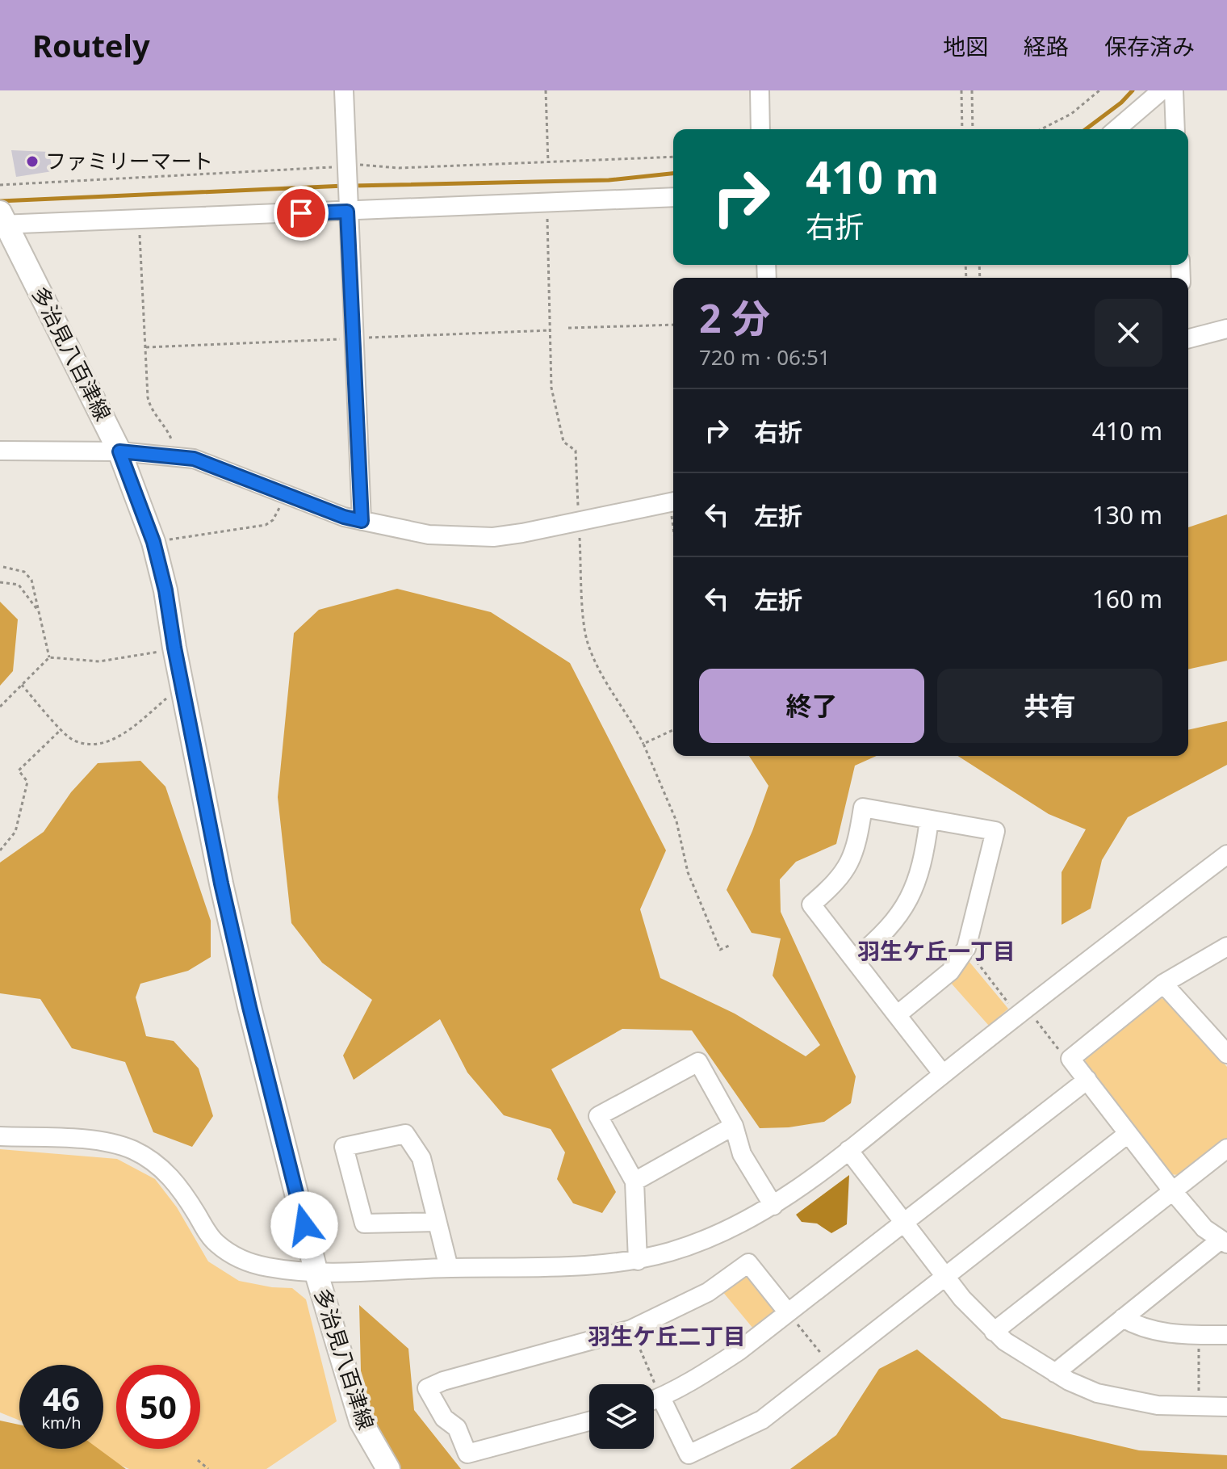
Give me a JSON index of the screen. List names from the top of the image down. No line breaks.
{"streets":{"main road":["多治見八百津線"]},"districts":["羽生ケ丘一丁目","羽生ケ丘二丁目"],"places":["ファミリーマート"],"page":{"header":"Routely","nav":["地図","経路","保存済み"],"turn":["410 m","右折"],"heading":["2 分","720 m · 06:51"],"list":[{"name":"右折","value":"410 m"},{"name":"左折","value":"130 m"},{"name":"左折","value":"160 m"}],"buttons":["終了","共有"],"speed":"46 km/h","limit":"50"}}
